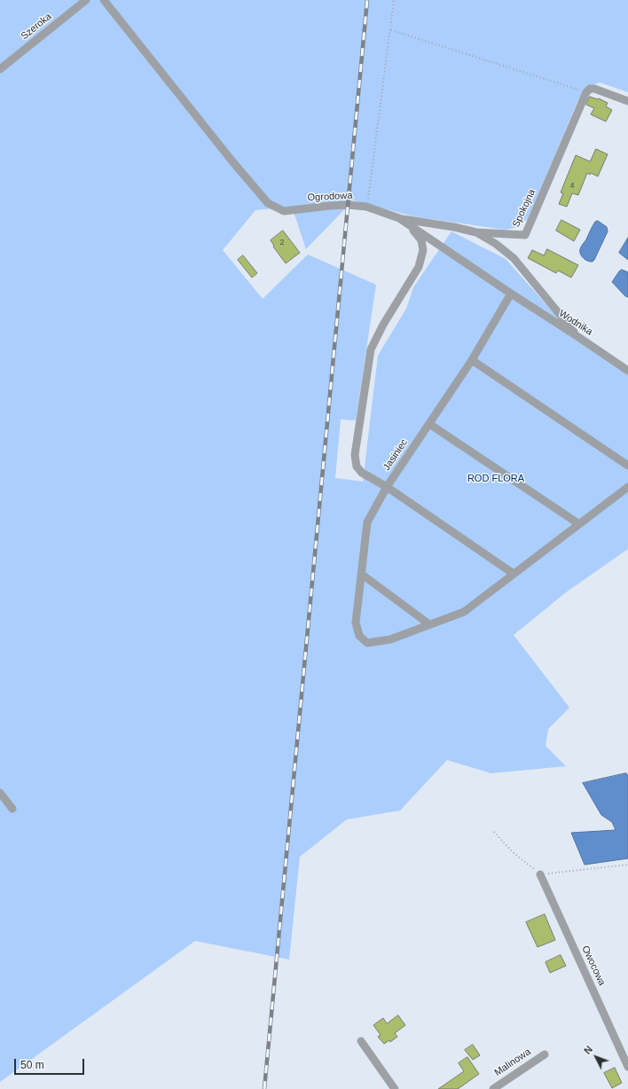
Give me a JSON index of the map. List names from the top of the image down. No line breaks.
{"streets":{"street":["Szeroka","Ogrodowa","Spokojna","Wodnika","Jasiniec","Owocowa","Malinowa"]},"crossings":[["Ogrodowa","Wodnika"],["Ogrodowa","Jasiniec"],["Wodnika","Jasiniec"]],"parks":["ROD FLORA"],"house_numbers":["4","2"],"scale_bar":"50 m","north":"top left"}
